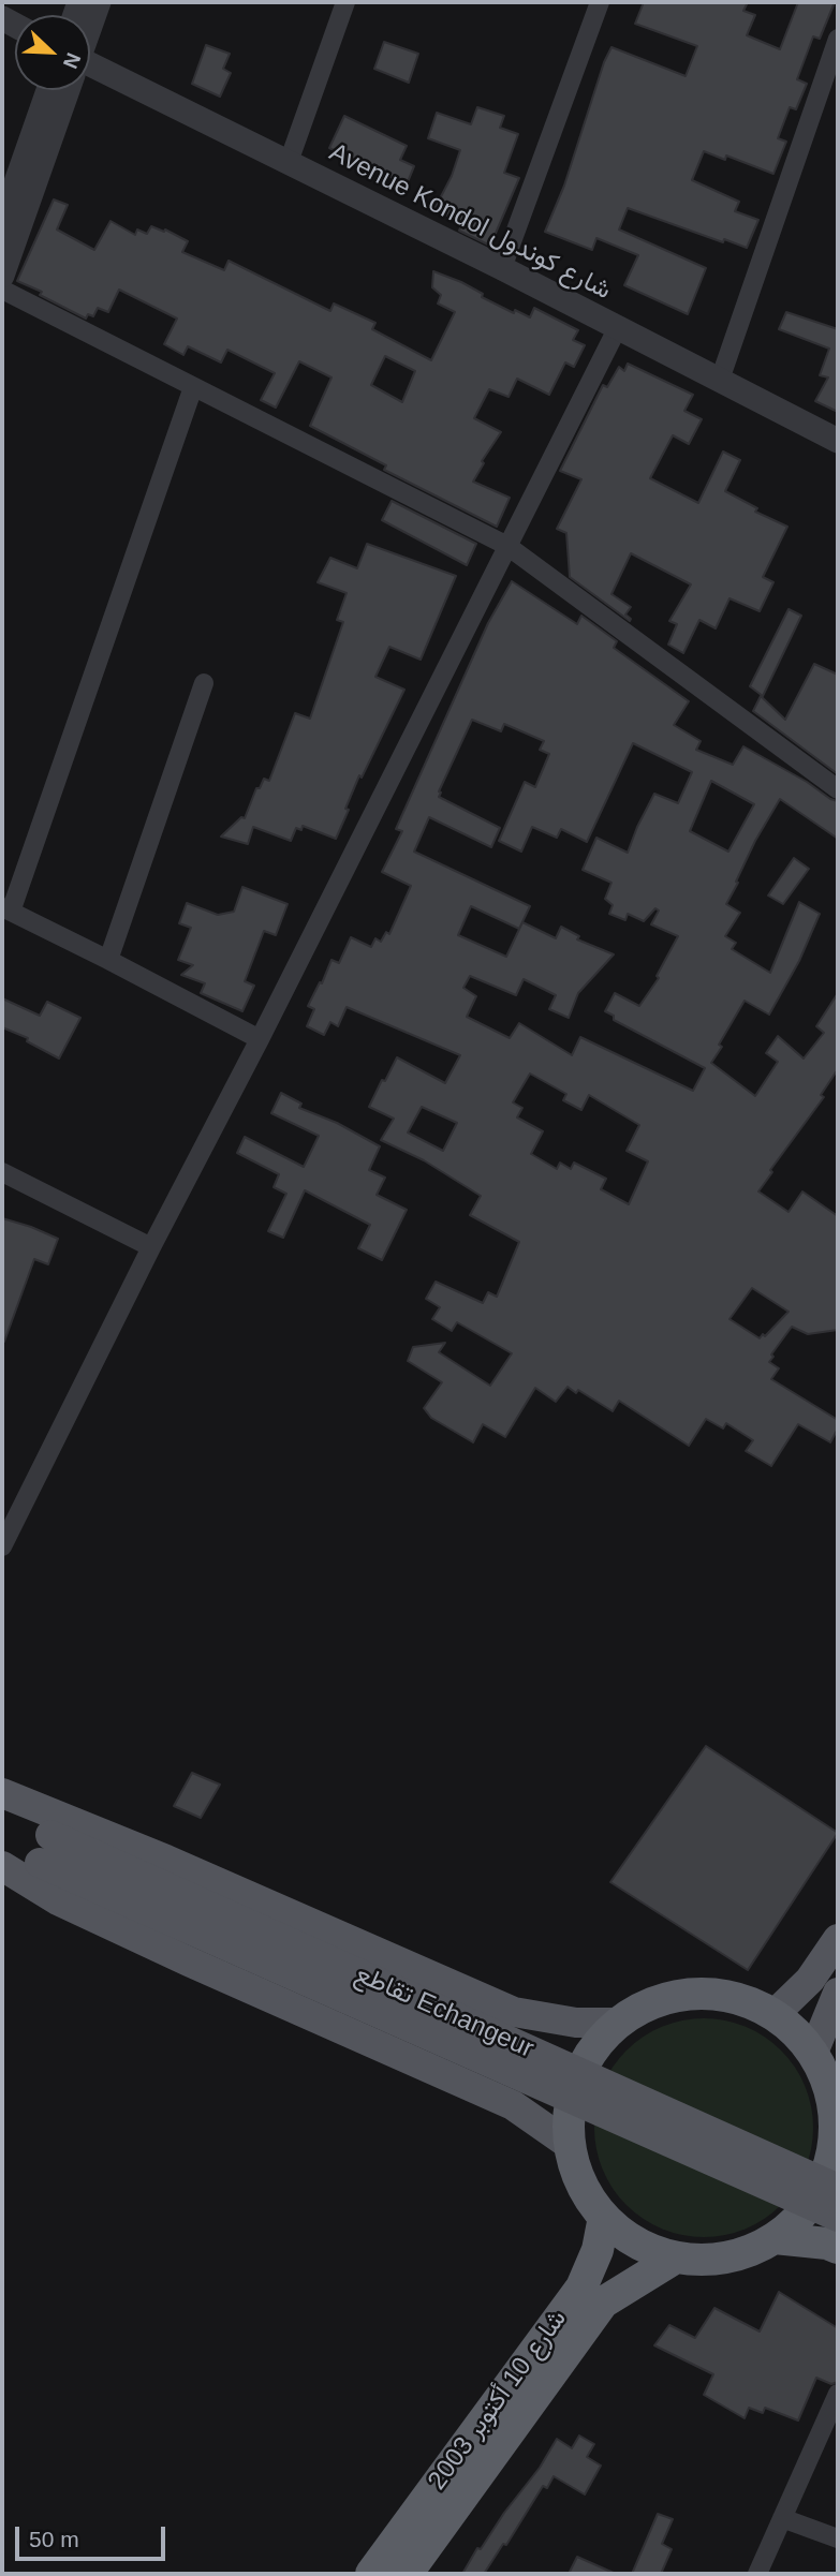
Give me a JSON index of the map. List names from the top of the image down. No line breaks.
{"streets":{"highway":["شارع 10 أكتوبر 2003"],"main road":["تقاطع Echangeur"],"street":["Avenue Kondol شارع كوندول"]},"scale_bar":"50 m","north":"bottom right"}
